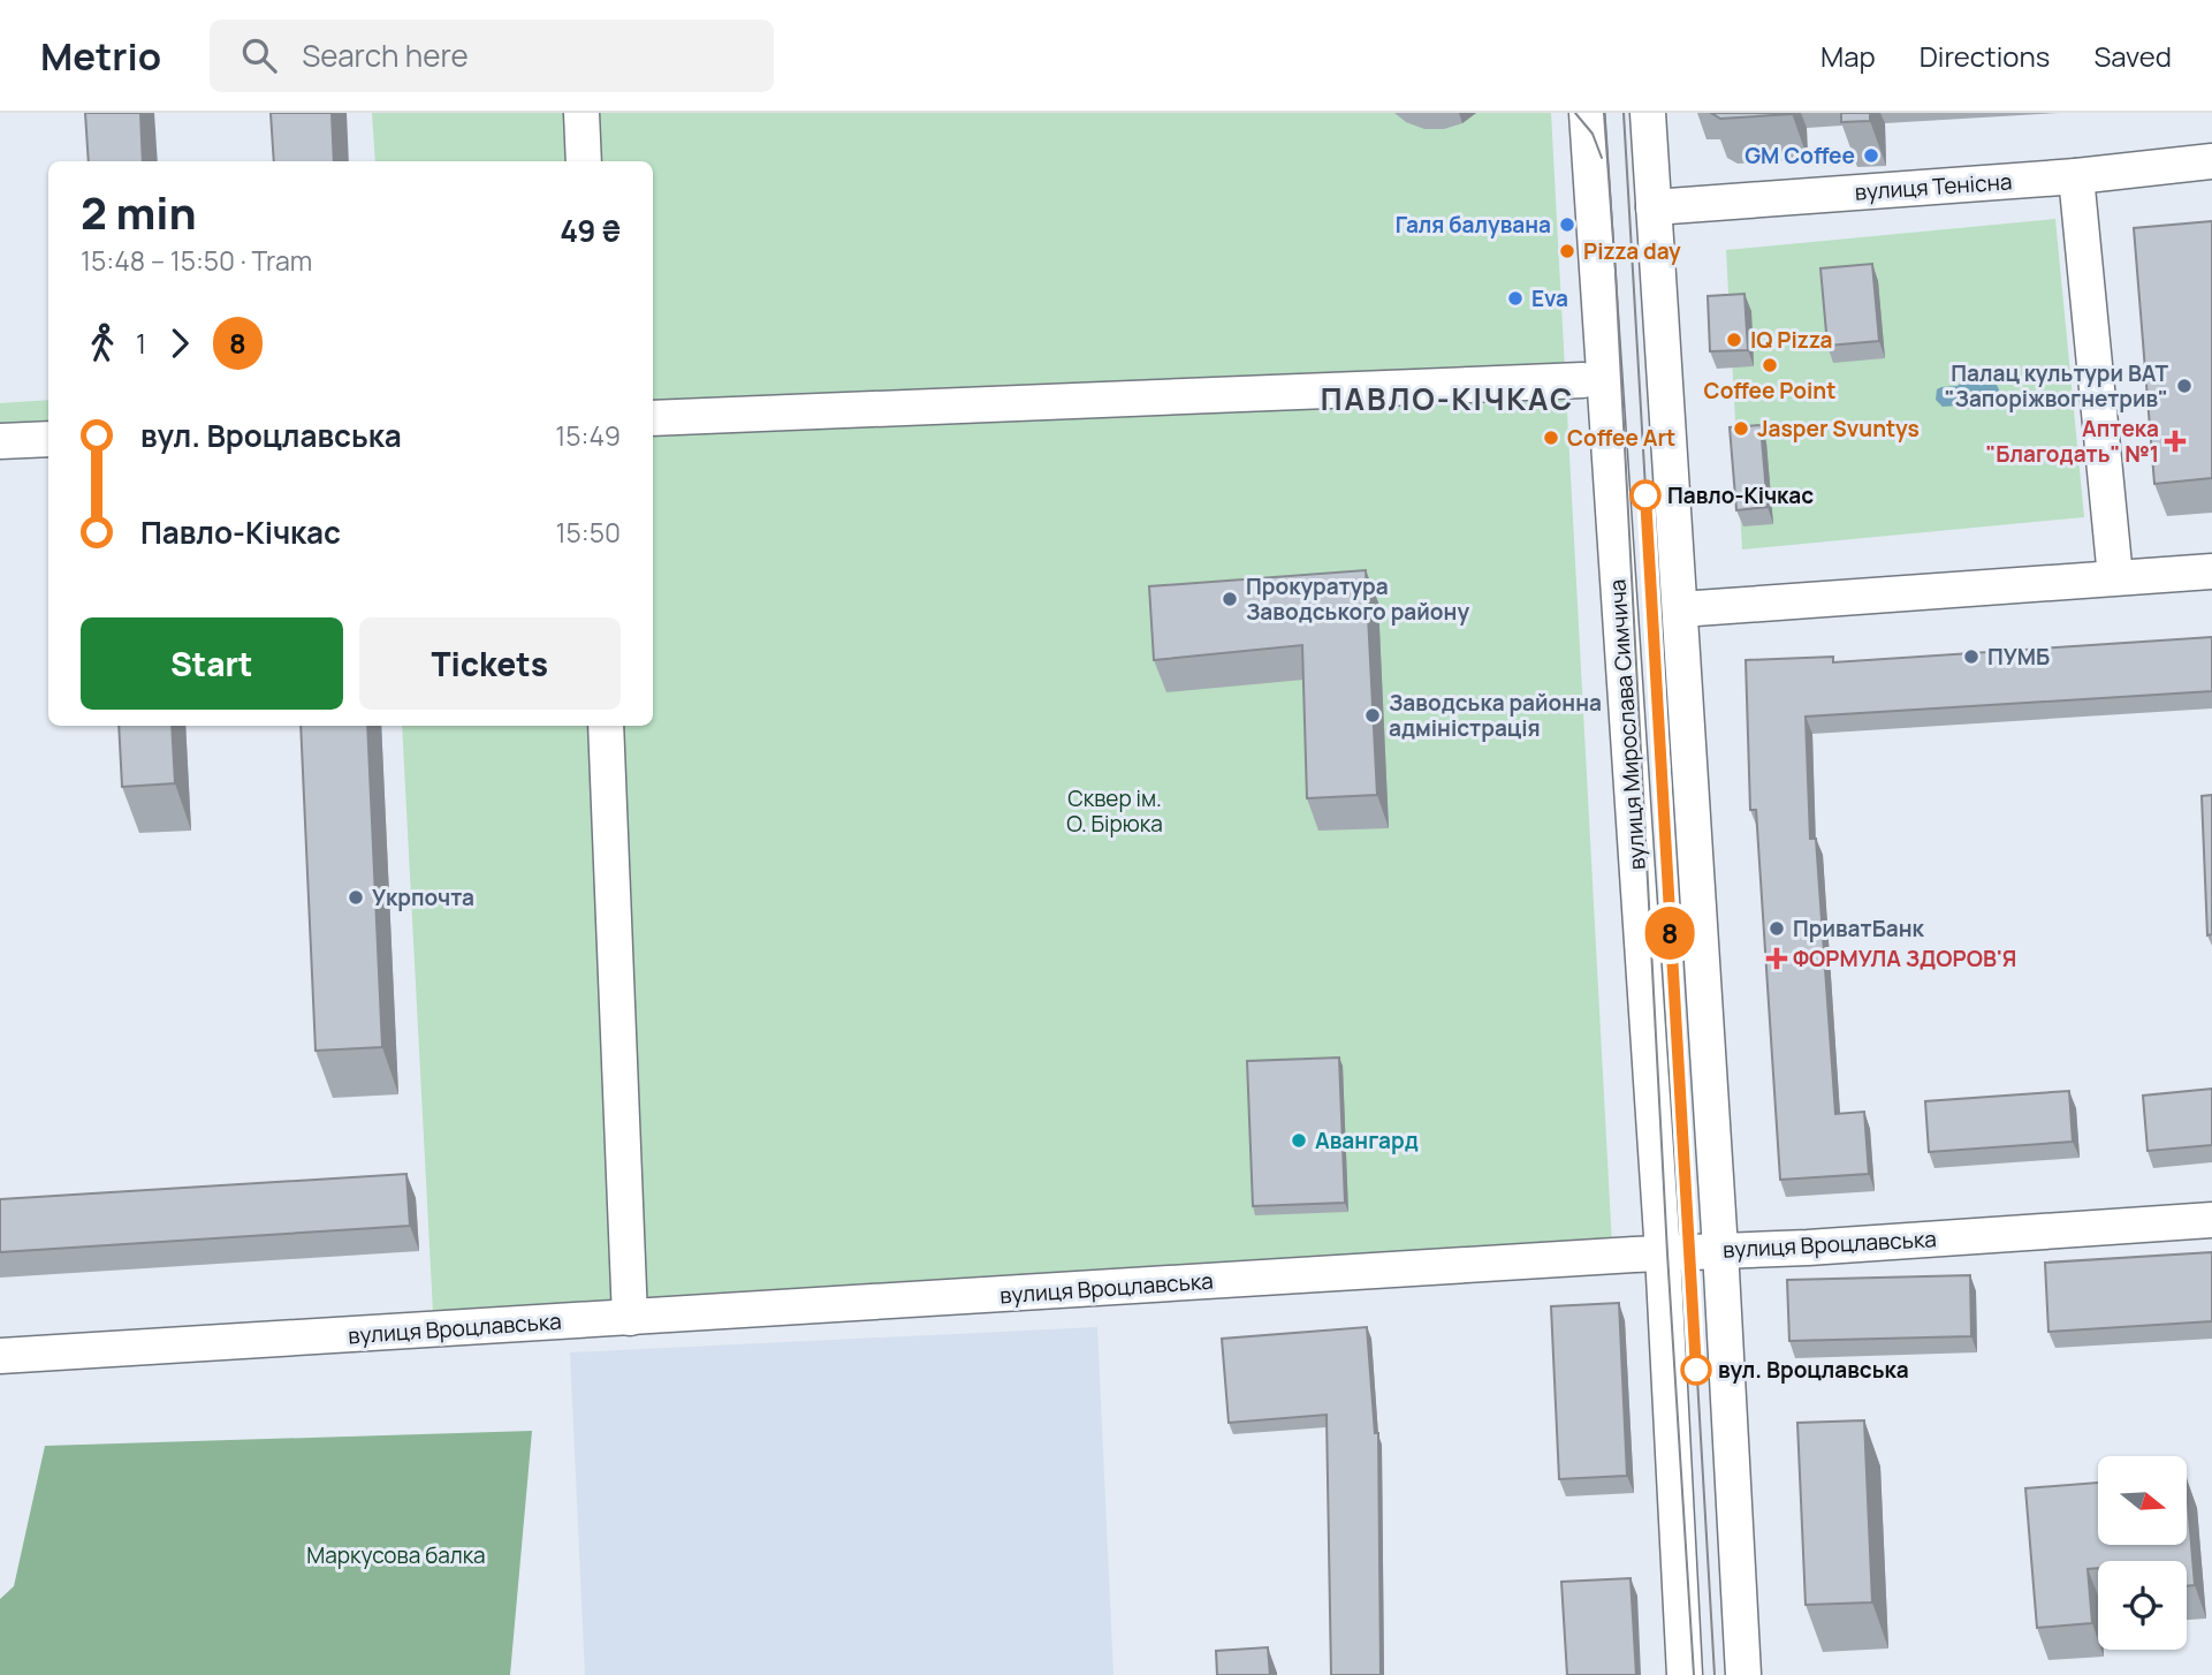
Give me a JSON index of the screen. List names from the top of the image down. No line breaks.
{"streets":{"street":["вулиця Тенісна","вулиця Мирослава Симчича","вулиця Вроцлавська"]},"crossings":[["вулиця Мирослава Симчича","вулиця Вроцлавська"]],"districts":["ПАВЛО-КІЧКАС"],"parks":["Сквер ім. О. Бірюка","Маркусова балка"],"places":{"other":["GM Coffee","Галя балувана","Pizza day","Eva","IQ Pіzza","Coffee Point","Палац культури ВАТ \"Запоріжвогнетрив\"","Jasper Svuntys","Coffee Art","Павло-Кічкас","Прокуратура Заводського району","ПУМБ","Заводська районна адміністрація","Укрпочта","ПриватБанк","Авангард","вул. Вроцлавська"],"health":["Аптека \"Благодать\" №1","ФОРМУЛА ЗДОРОВ'Я"]},"lines":["tram line 8"],"north":"right","page":{"header":"Metrio","search":"Search here","nav":["Map","Directions","Saved"],"on_map":"8","heading":["2 min","15:48 – 15:50 · Tram","49 ₴"],"legs":["1","8"],"list":[{"name":"вул. Вроцлавська","value":"15:49"},{"name":"Павло-Кічкас","value":"15:50"}],"buttons":["Start","Tickets"]}}
